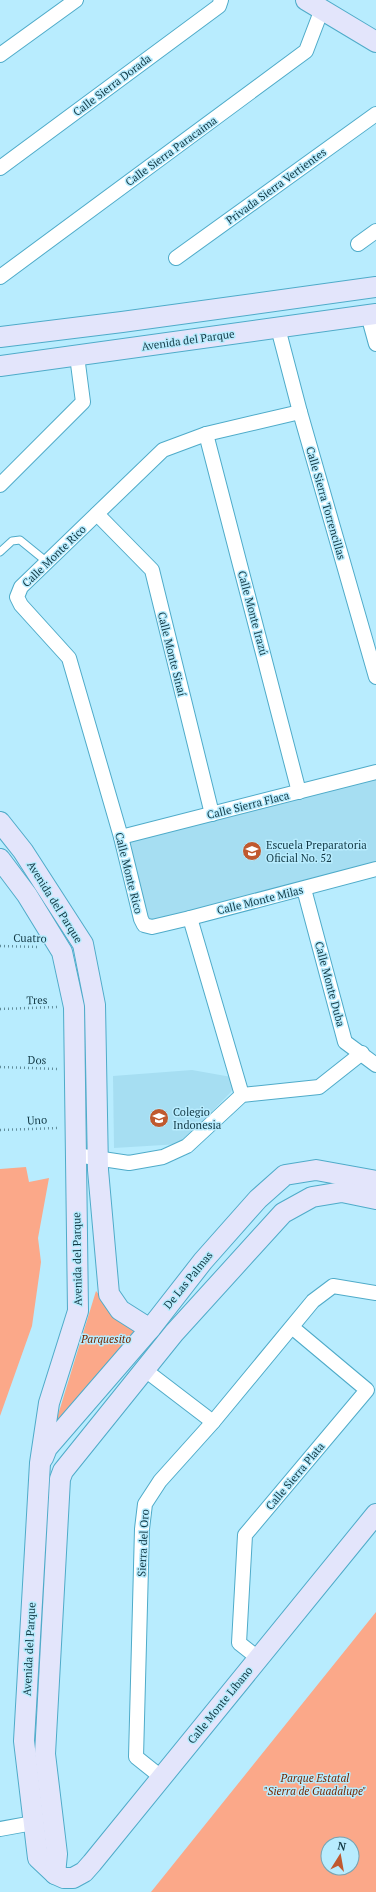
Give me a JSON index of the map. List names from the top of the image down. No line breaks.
{"streets":{"street":["Calle Sierra Dorada","Calle Sierra Paracaima","Privada Sierra Vertientes","Avenida del Parque","Calle Sierra Torrencillas","Calle Monte Rico","Calle Monte Irazú","Calle Monte Sinaí","Calle Sierra Flaca","Calle Monte Milas","Calle Monte Duba","De Las Palmas","Calle Sierra Plata","Sierra del Oro","Calle Monte Líbano"],"path":["Cuatro","Tres","Dos","Uno"]},"crossings":[["Avenida del Parque","Calle Sierra Torrencillas"],["Avenida del Parque","Cuatro"],["Avenida del Parque","Tres"],["Avenida del Parque","Dos"],["Avenida del Parque","Uno"],["Avenida del Parque","De Las Palmas"],["Avenida del Parque","Calle Monte Líbano"],["Calle Sierra Torrencillas","Calle Monte Rico"],["Calle Monte Rico","Calle Monte Irazú"],["Calle Monte Rico","Calle Monte Sinaí"],["Calle Monte Rico","Calle Sierra Flaca"],["Calle Monte Rico","Calle Monte Milas"],["Calle Monte Irazú","Calle Sierra Flaca"],["Calle Monte Sinaí","Calle Sierra Flaca"],["Calle Monte Milas","Calle Monte Duba"],["Calle Sierra Plata","Sierra del Oro"],["Calle Sierra Plata","Calle Monte Líbano"],["Sierra del Oro","Calle Monte Líbano"]],"parks":["Parquesito","Parque Estatal \"Sierra de Guadalupe\""],"places":{"school or university":["Escuela Preparatoria Oficial No. 52","Colegio Indonesia"]},"north":"top"}
